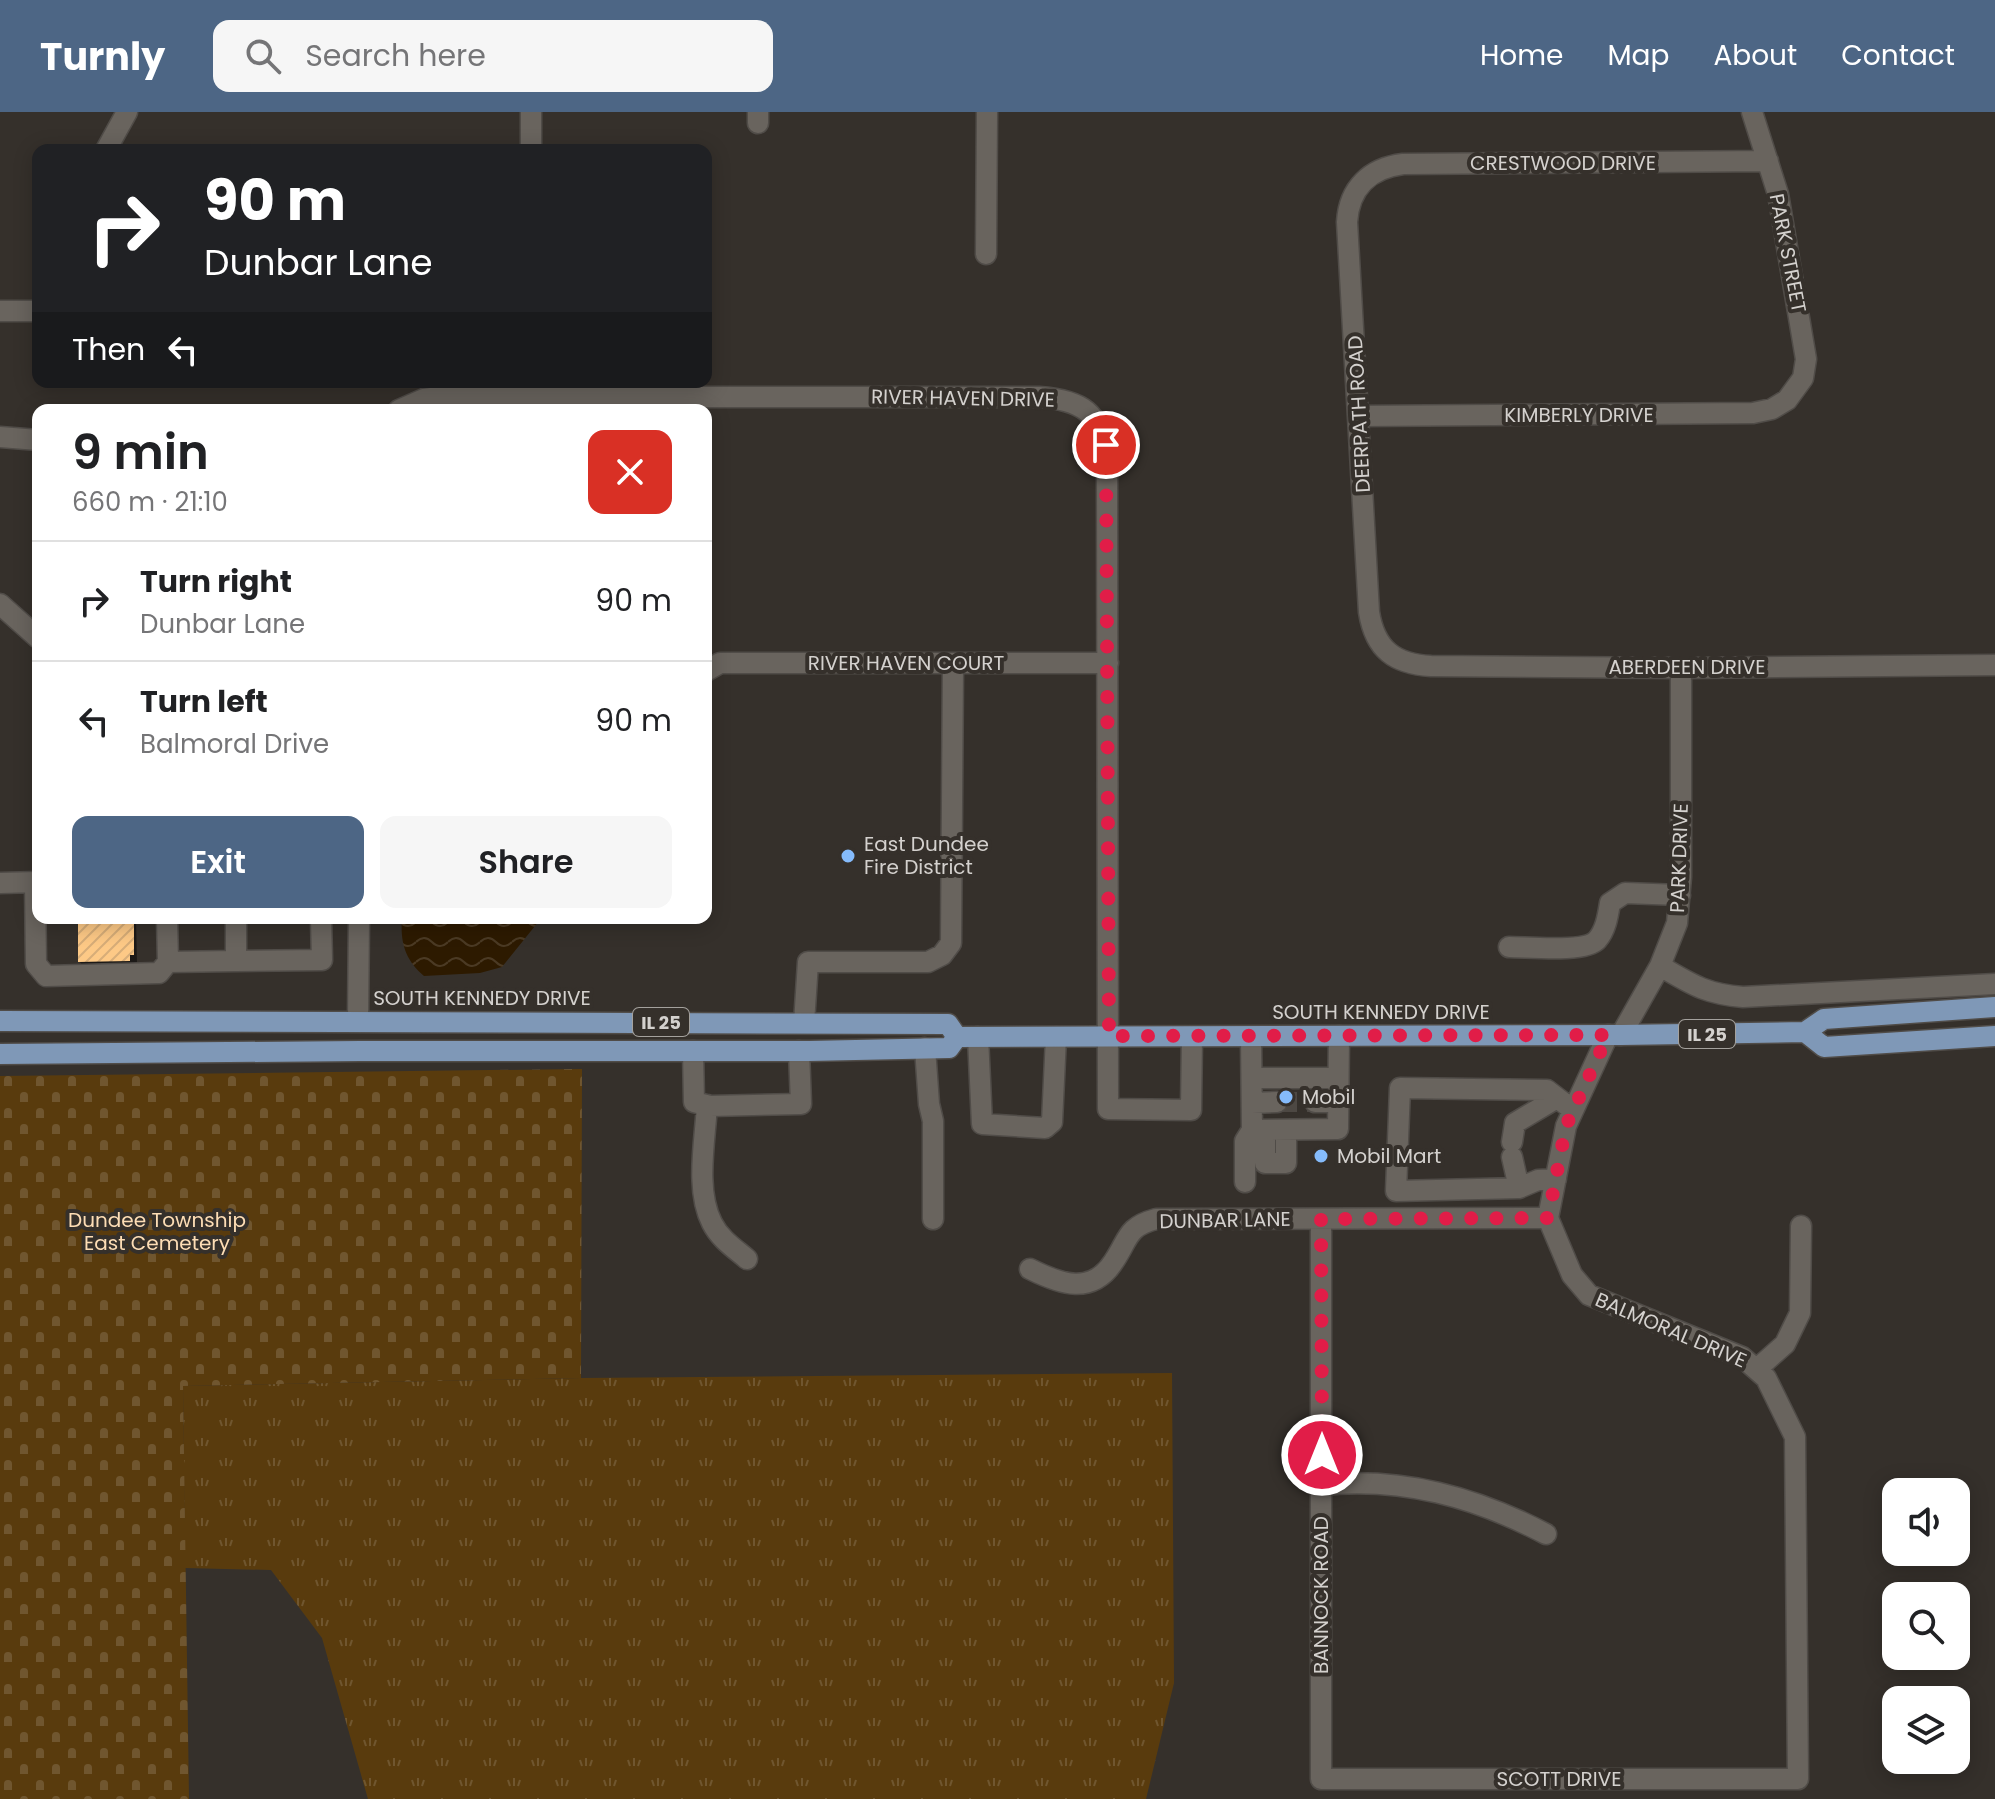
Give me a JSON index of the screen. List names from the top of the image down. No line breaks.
{"streets":{"main road":["SOUTH KENNEDY DRIVE","IL 25"],"street":["CRESTWOOD DRIVE","PARK STREET","RIVER HAVEN DRIVE","DEERPATH ROAD","KIMBERLY DRIVE","RIVER HAVEN COURT","ABERDEEN DRIVE","PARK DRIVE","DUNBAR LANE","BALMORAL DRIVE","BANNOCK ROAD","SCOTT DRIVE"]},"crossings":[["CRESTWOOD DRIVE","PARK STREET"],["CRESTWOOD DRIVE","DEERPATH ROAD"],["PARK STREET","KIMBERLY DRIVE"],["RIVER HAVEN DRIVE","RIVER HAVEN COURT"],["RIVER HAVEN DRIVE","SOUTH KENNEDY DRIVE"],["DEERPATH ROAD","KIMBERLY DRIVE"],["DEERPATH ROAD","ABERDEEN DRIVE"],["ABERDEEN DRIVE","PARK DRIVE"],["PARK DRIVE","SOUTH KENNEDY DRIVE"],["DUNBAR LANE","BALMORAL DRIVE"],["DUNBAR LANE","BANNOCK ROAD"],["BALMORAL DRIVE","SCOTT DRIVE"],["BANNOCK ROAD","SCOTT DRIVE"]],"parks":["Dundee Township East Cemetery"],"places":["East Dundee Fire District","Mobil","Mobil Mart"],"page":{"header":"Turnly","search":"Search here","nav":["Home","Map","About","Contact"],"turn":["90 m","Dunbar Lane"],"then":"Then","heading":["9 min","660 m · 21:10"],"list":[{"name":"Turn right","note":"Dunbar Lane","value":"90 m"},{"name":"Turn left","note":"Balmoral Drive","value":"90 m"}],"buttons":["Exit","Share"]}}
